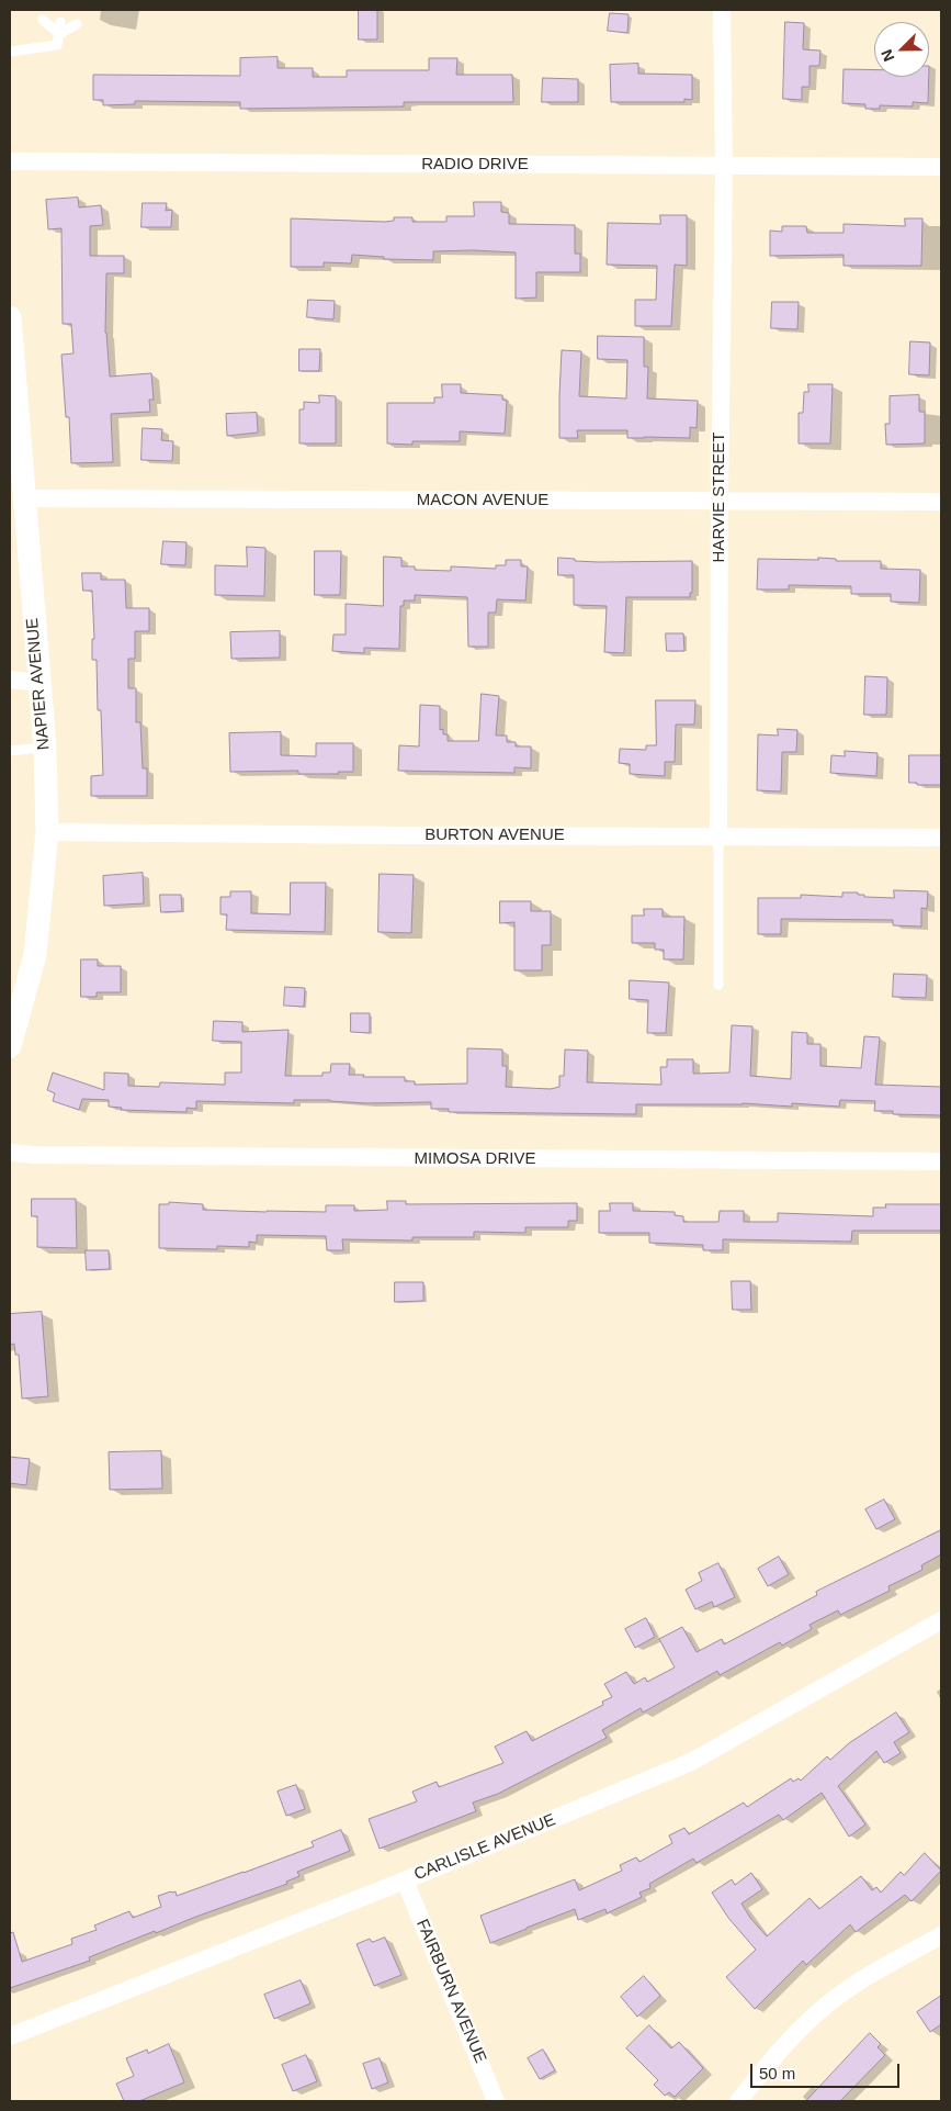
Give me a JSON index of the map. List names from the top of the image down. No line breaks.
{"streets":{"street":["RADIO DRIVE","HARVIE STREET","MACON AVENUE","NAPIER AVENUE","BURTON AVENUE","MIMOSA DRIVE","CARLISLE AVENUE","FAIRBURN AVENUE"]},"crossings":[["RADIO DRIVE","HARVIE STREET"],["HARVIE STREET","MACON AVENUE"],["HARVIE STREET","BURTON AVENUE"],["MACON AVENUE","NAPIER AVENUE"],["NAPIER AVENUE","BURTON AVENUE"],["CARLISLE AVENUE","FAIRBURN AVENUE"]],"scale_bar":"50 m","north":"bottom left"}
